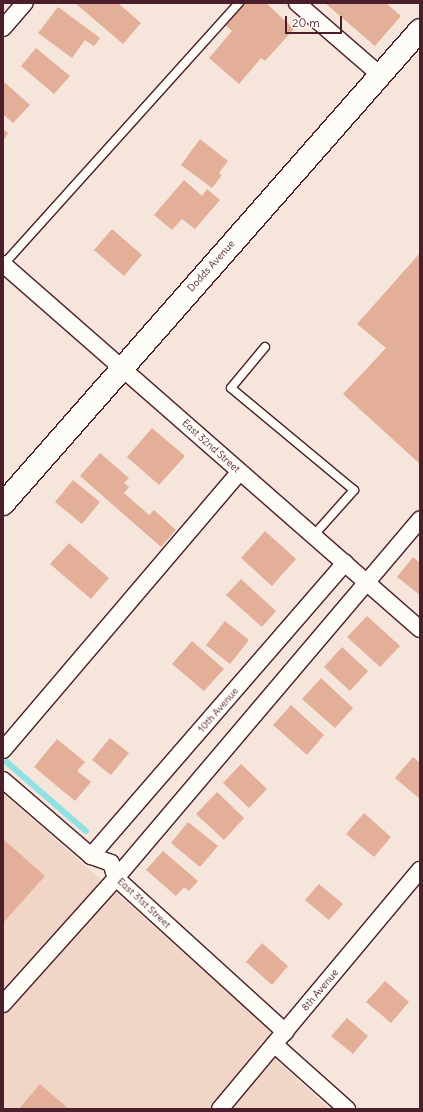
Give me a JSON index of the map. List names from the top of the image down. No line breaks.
{"streets":{"street":["Dodds Avenue","East 32nd Street","10th Avenue","East 31st Street","8th Avenue"]},"crossings":[["Dodds Avenue","East 32nd Street"],["East 32nd Street","10th Avenue"],["10th Avenue","East 31st Street"],["East 31st Street","8th Avenue"]],"scale_bar":"20 m"}
